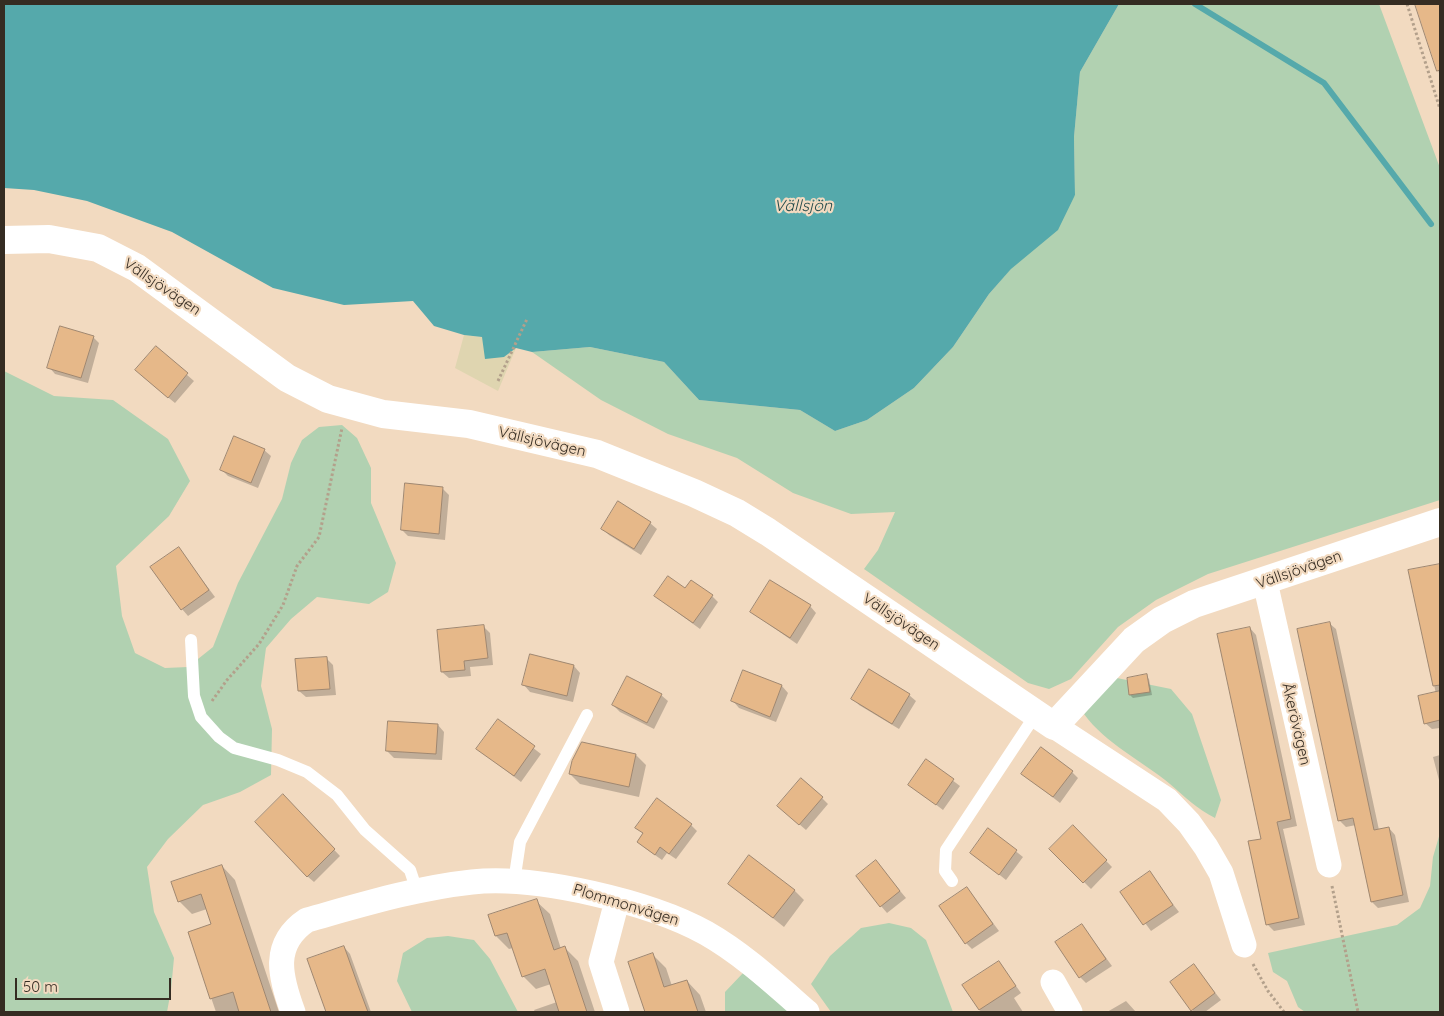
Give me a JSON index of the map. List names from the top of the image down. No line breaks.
{"streets":{"street":["Vällsjövägen","Åkerövägen","Plommonvägen"]},"crossings":[["Vällsjövägen","Åkerövägen"]],"water":["Vällsjön"],"scale_bar":"50 m"}
